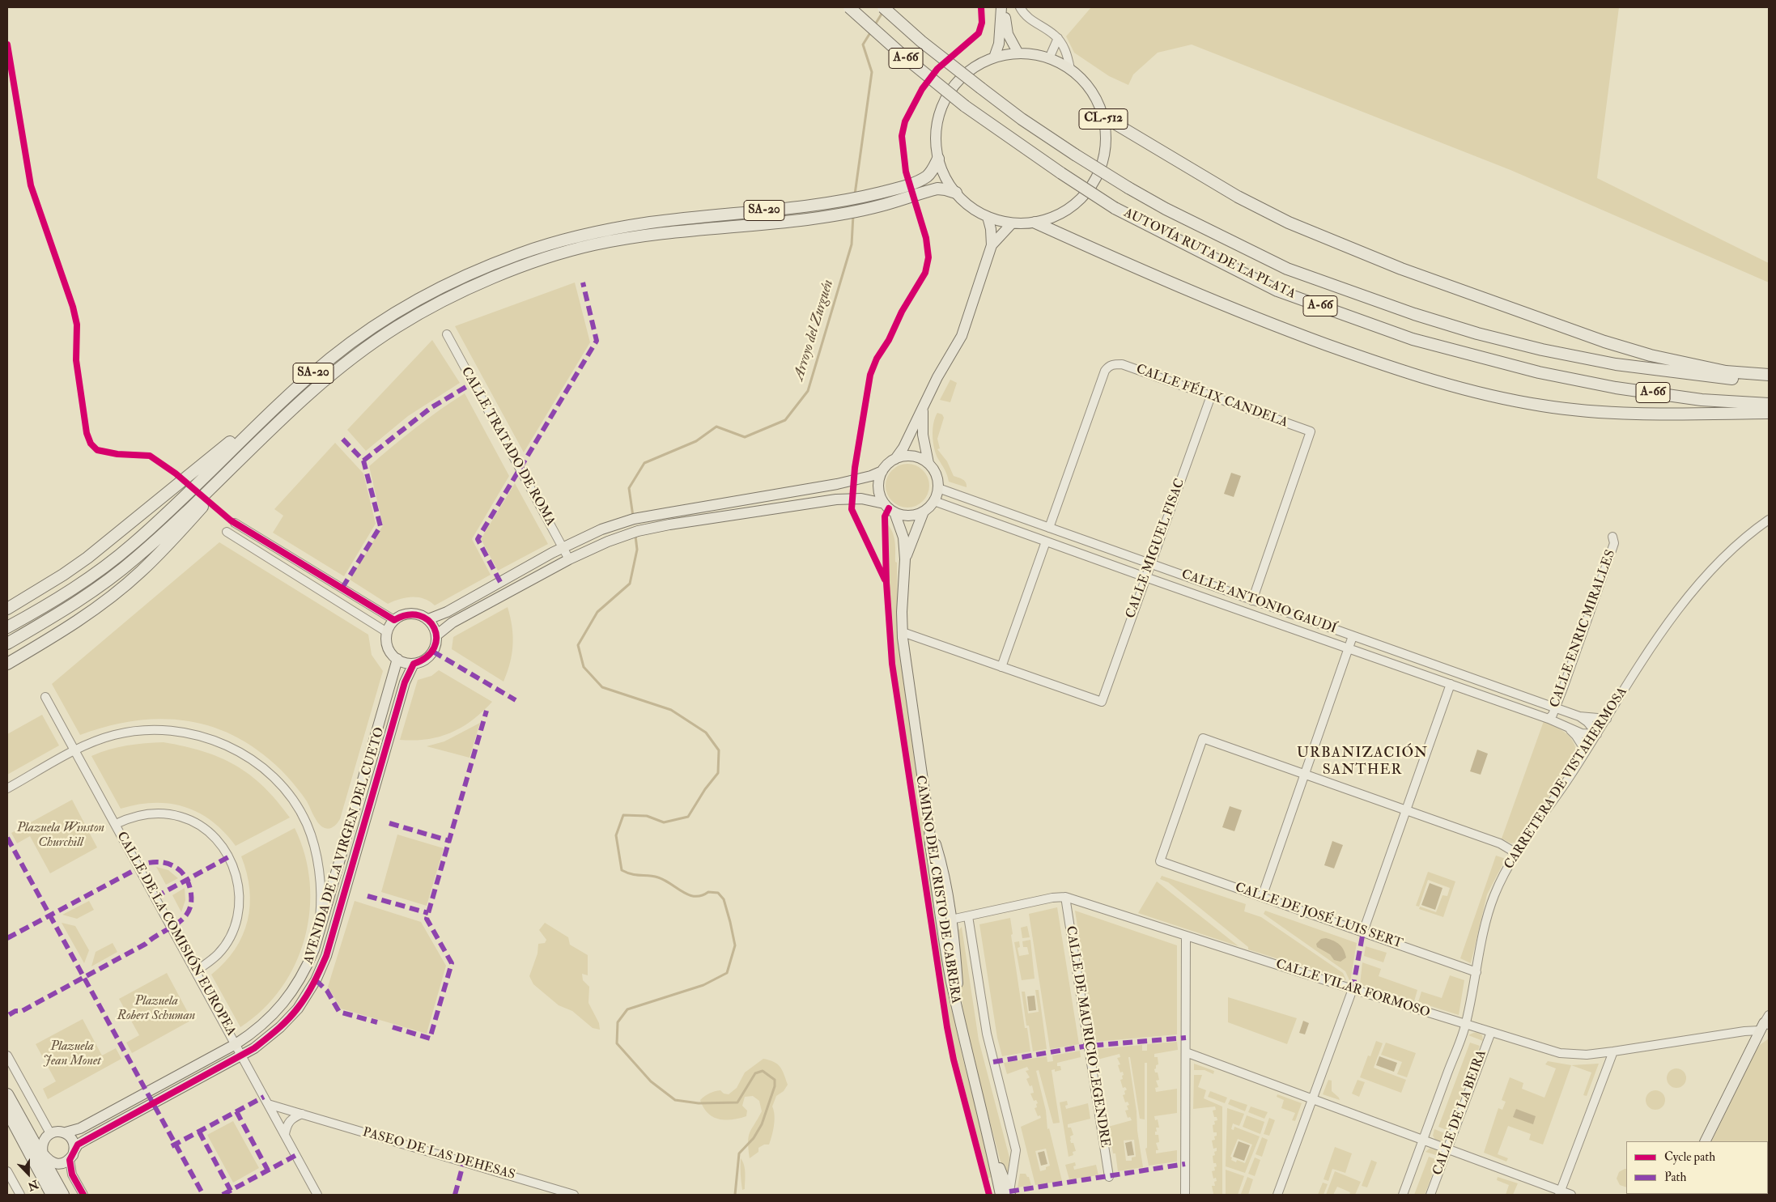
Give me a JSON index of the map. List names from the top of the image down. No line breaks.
{"streets":{"highway":["A-66","SA-20","AUTOVÍA RUTA DE LA PLATA"],"main road":["CL-512","AVENIDA DE LA VIRGEN DEL CUETO"],"street":["CALLE FÉLIX CANDELA","CALLE TRATADO DE ROMA","CALLE MIGUEL FISAC","CALLE ANTONIO GAUDÍ","CALLE ENRIC MIRALLES","CARRETERA DE VISTAHERMOSA","CALLE DE JOSÉ LUIS SERT","CALLE DE LA COMISIÓN EUROPEA","CALLE VILAR FORMOSO","CALLE DE MAURICIO LEGENDRE","CALLE DE LA BEIRA","PASEO DE LAS DEHESAS"],"cycle path":["CAMINO DEL CRISTO DE CABRERA"]},"crossings":[["CL-512","SA-20"],["CALLE FÉLIX CANDELA","CALLE MIGUEL FISAC"],["CALLE FÉLIX CANDELA","CALLE ANTONIO GAUDÍ"],["CALLE MIGUEL FISAC","CALLE ANTONIO GAUDÍ"],["CALLE ANTONIO GAUDÍ","CALLE ENRIC MIRALLES"],["CALLE ANTONIO GAUDÍ","CARRETERA DE VISTAHERMOSA"],["CARRETERA DE VISTAHERMOSA","CALLE DE JOSÉ LUIS SERT"],["CARRETERA DE VISTAHERMOSA","CALLE VILAR FORMOSO"],["AVENIDA DE LA VIRGEN DEL CUETO","CALLE DE LA COMISIÓN EUROPEA"],["CALLE DE LA COMISIÓN EUROPEA","PASEO DE LAS DEHESAS"],["CALLE VILAR FORMOSO","CALLE DE MAURICIO LEGENDRE"],["CALLE VILAR FORMOSO","CALLE DE LA BEIRA"]],"districts":["URBANIZACIÓN SANTHER"],"water":["Arroyo del Zurguén"],"parks":["Plazuela Winston Churchill","Plazuela Robert Schuman","Plazuela Jean Monet"],"legend":["Cycle path","Path"],"north":"bottom"}
